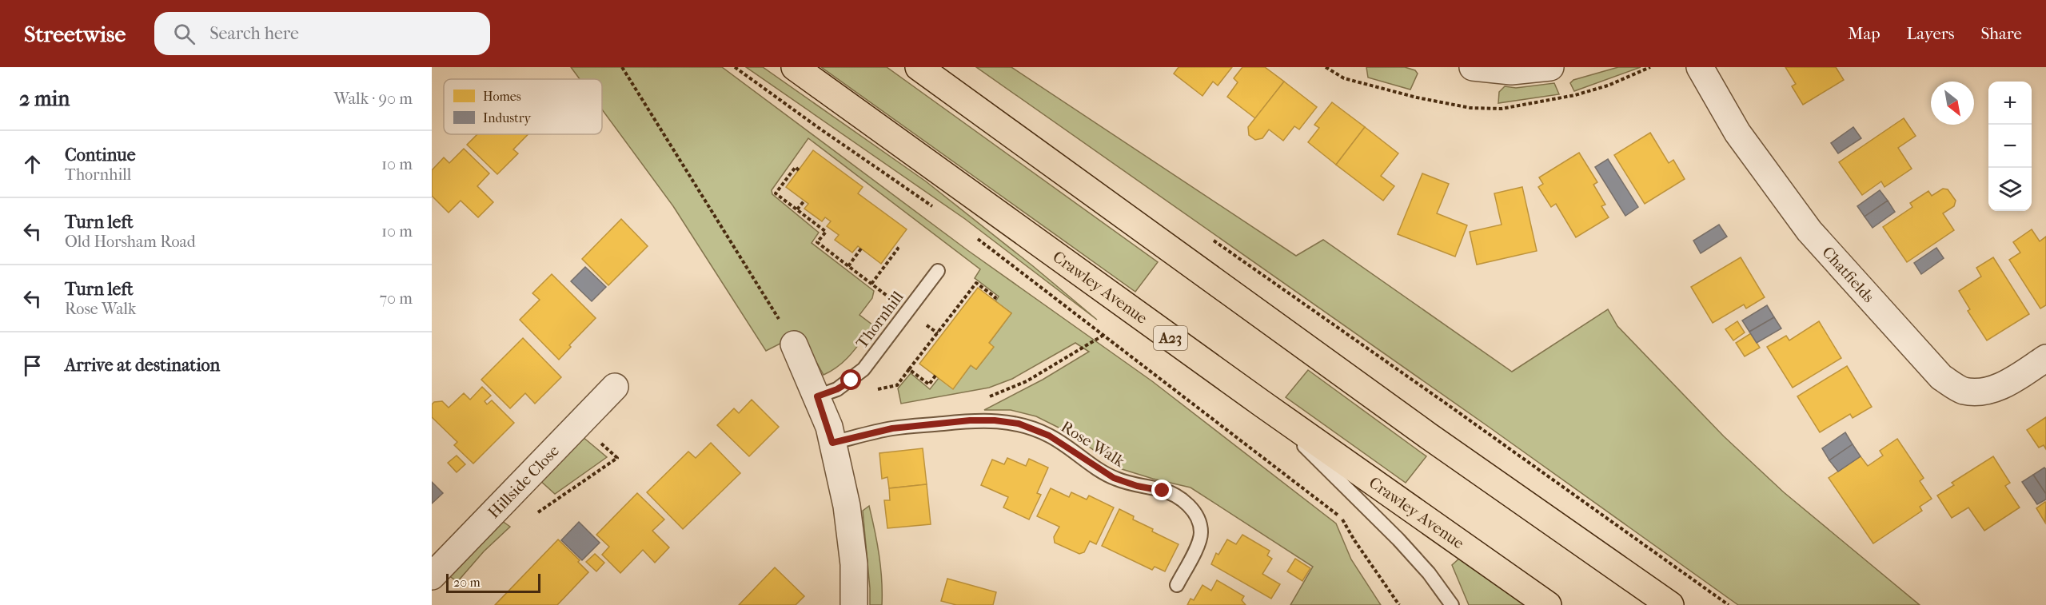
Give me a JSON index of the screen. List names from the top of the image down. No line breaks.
{"streets":{"main road":["Crawley Avenue","A23"],"street":["Chatfields","Hillside Close"],"lane":["Thornhill","Rose Walk"]},"legend":["Homes","Industry"],"scale_bar":"20 m","north":"bottom right","page":{"header":"Streetwise","search":"Search here","nav":["Map","Layers","Share"],"heading":["2 min","Walk · 90 m"],"map_buttons":["+","−"],"list":[["Continue","Thornhill","10 m"],["Turn left","Old Horsham Road","10 m"],["Turn left","Rose Walk","70 m"],"Arrive at destination"],"scale":"20 m"}}
